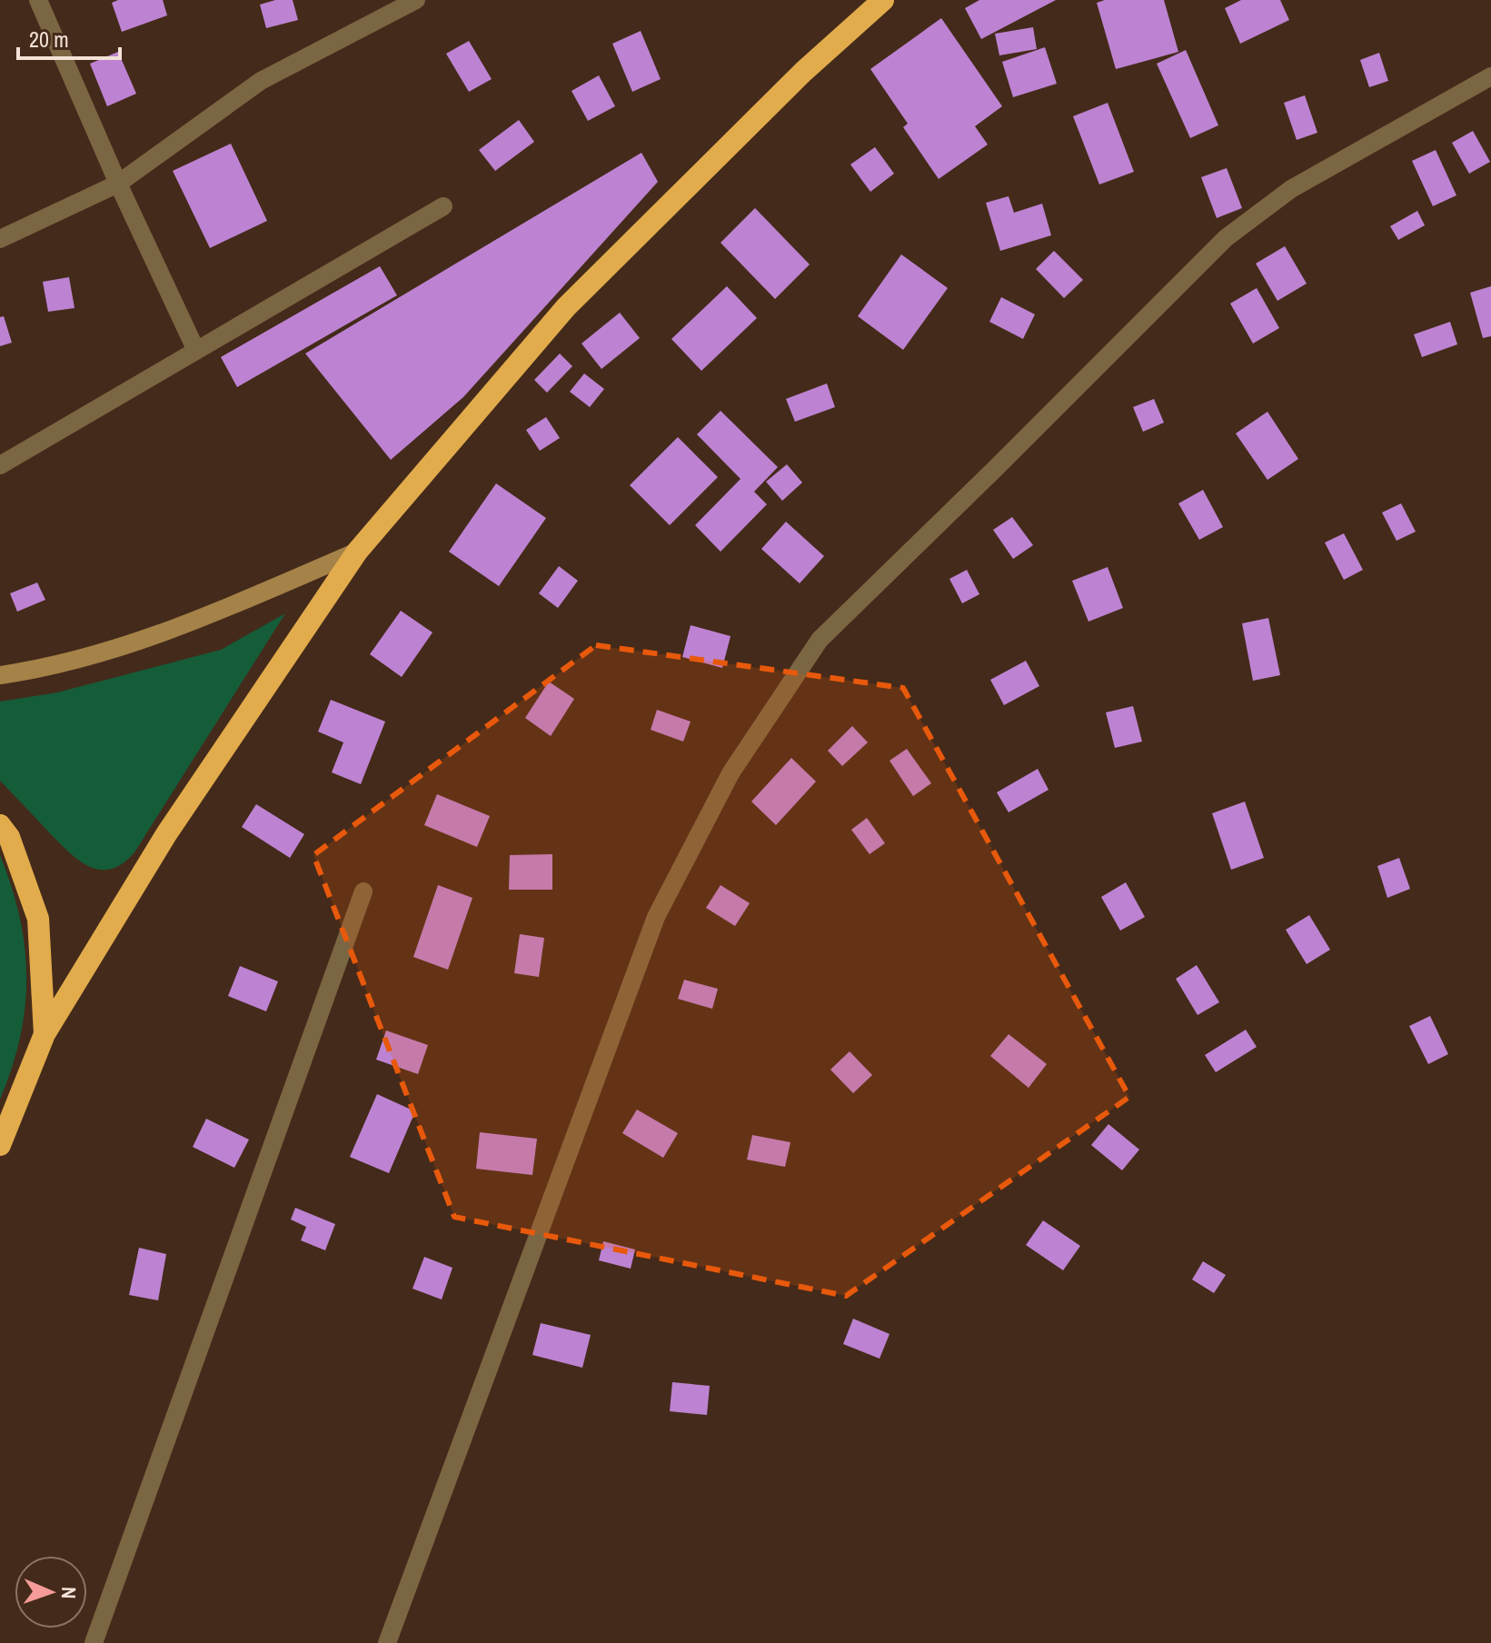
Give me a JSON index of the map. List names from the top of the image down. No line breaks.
{"scale_bar":"20 m","north":"right"}
